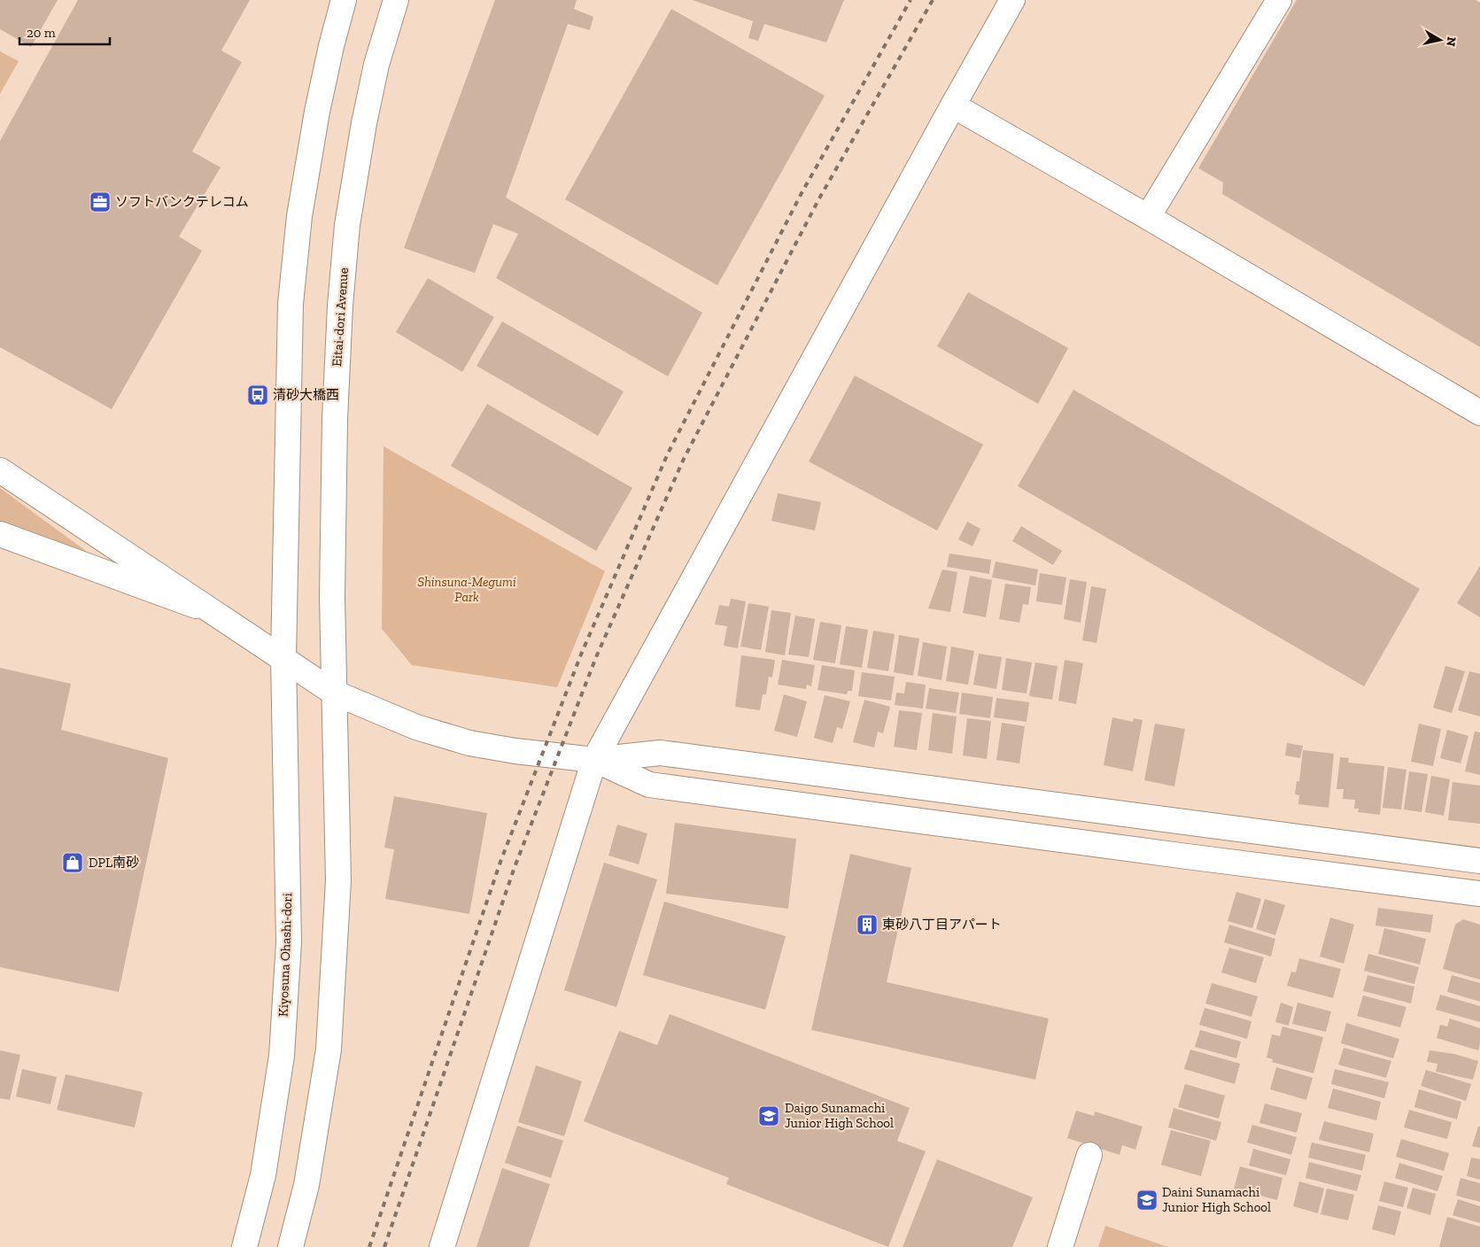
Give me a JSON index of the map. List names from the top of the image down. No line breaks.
{"streets":{"street":["Eitai-dori Avenue","Kiyosuna Ohashi-dori"]},"parks":["Shinsuna-Megumi Park"],"places":{"office":["ソフトバンクテレコム"],"bus stop":["清砂大橋西"],"shop":["DPL南砂"],"building":["東砂八丁目アパート"],"school or university":["Daigo Sunamachi Junior High School","Daini Sunamachi Junior High School"]},"scale_bar":"20 m","north":"right"}
